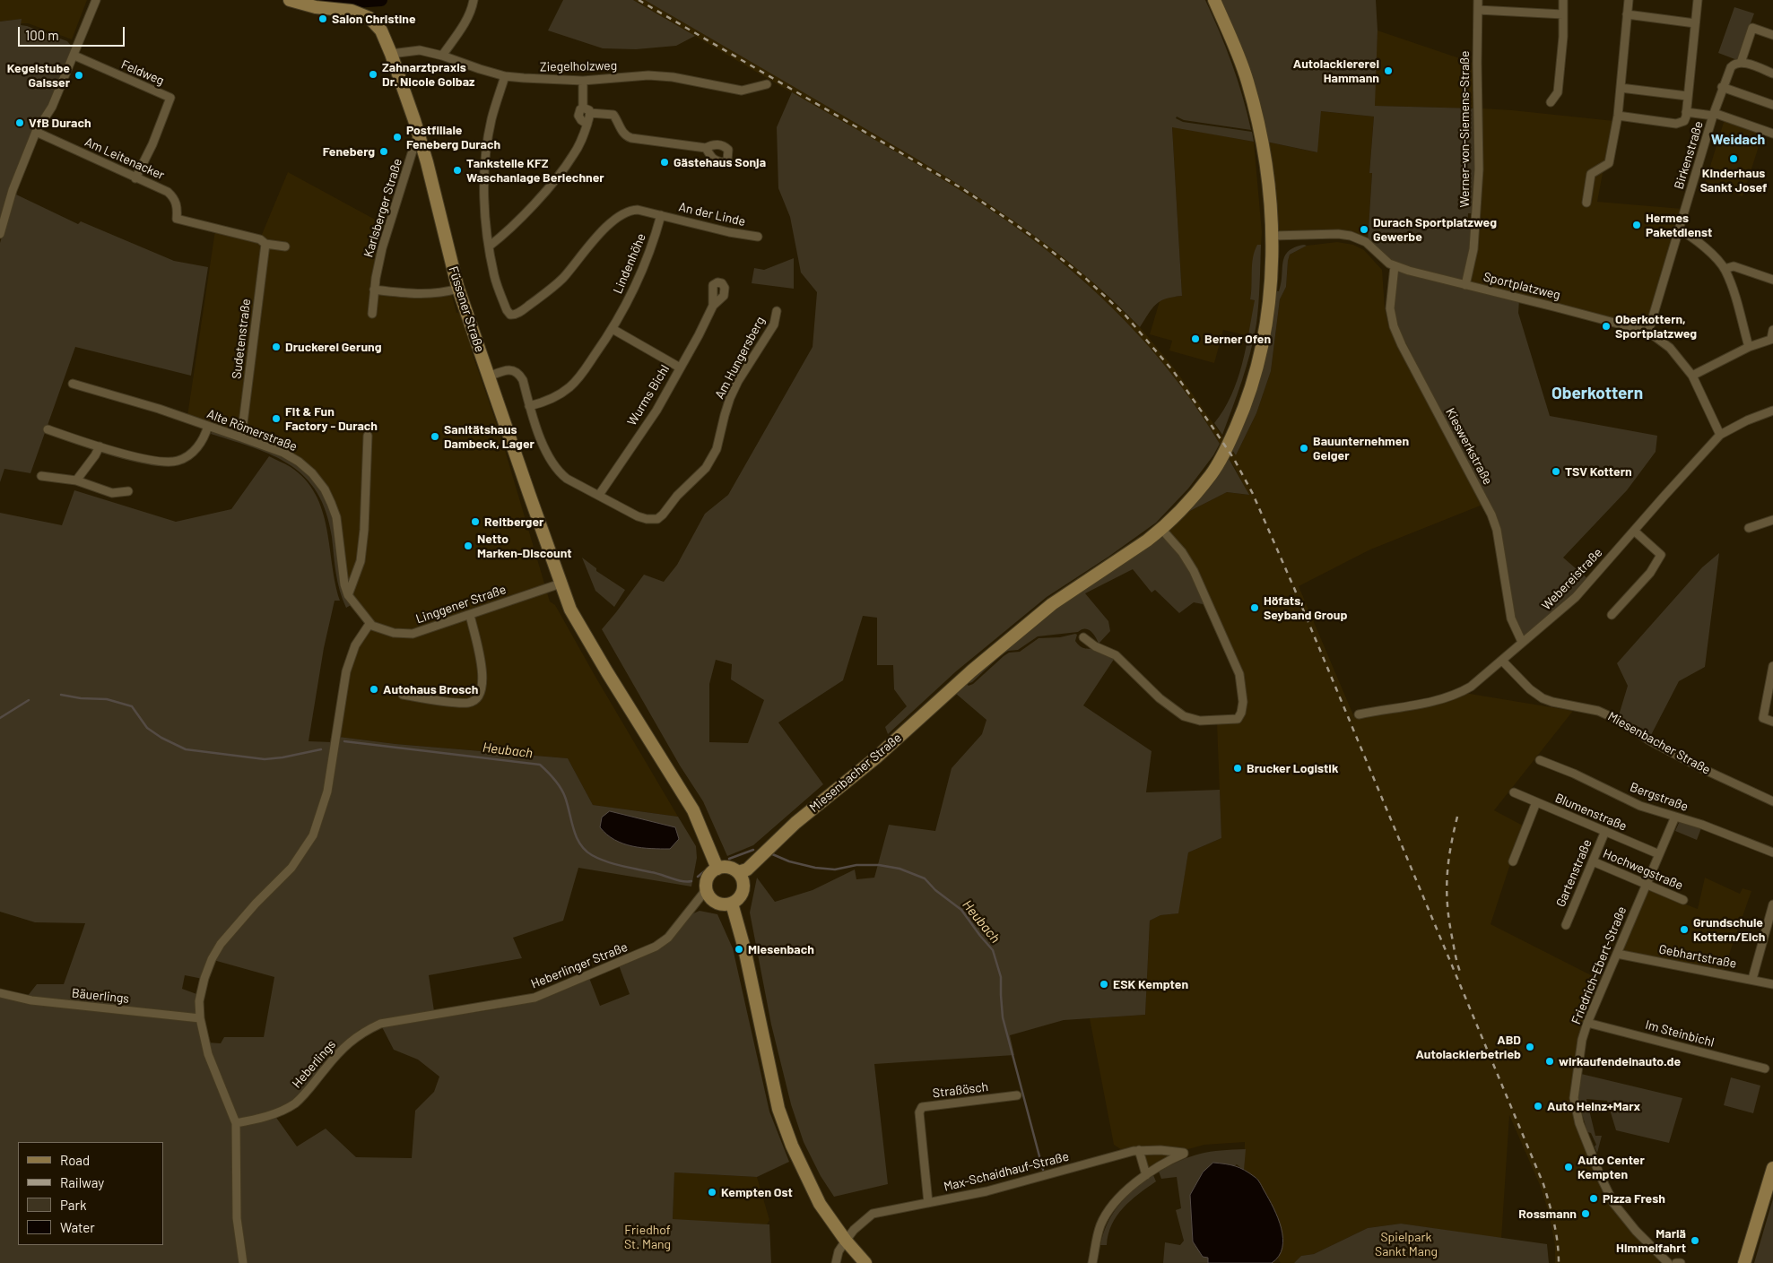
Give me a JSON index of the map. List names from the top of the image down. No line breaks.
{"streets":{"main road":["Füssener Straße","Miesenbacher Straße"],"street":["Ziegelholzweg","Feldweg","Werner-von-Siemens-Straße","Birkenstraße","Am Leitenacker","Karlsberger Straße","An der Linde","Lindenhöhe","Sportplatzweg","Sudetenstraße","Am Hungersberg","Wurms Bichl","Alte Römerstraße","Kieswerkstraße","Webereistraße","Linggener Straße","Bergstraße","Blumenstraße","Hochwegstraße","Gartenstraße","Gebhartstraße","Heberlinger Straße","Friedrich-Ebert-Straße","Bäuerlings","Im Steinbichl","Heberlings","Straßösch","Max-Schaidhauf-Straße"]},"crossings":[["Ziegelholzweg","Füssener Straße"],["Feldweg","Am Leitenacker"],["Werner-von-Siemens-Straße","Sportplatzweg"],["Birkenstraße","Sportplatzweg"],["Am Leitenacker","Sudetenstraße"],["Karlsberger Straße","Füssener Straße"],["An der Linde","Lindenhöhe"],["Lindenhöhe","Am Hungersberg"],["Sportplatzweg","Kieswerkstraße"],["Sportplatzweg","Webereistraße"],["Sportplatzweg","Miesenbacher Straße"],["Füssener Straße","Am Hungersberg"],["Füssener Straße","Linggener Straße"],["Füssener Straße","Miesenbacher Straße"],["Füssener Straße","Heberlinger Straße"],["Sudetenstraße","Alte Römerstraße"],["Am Hungersberg","Wurms Bichl"],["Alte Römerstraße","Linggener Straße"],["Kieswerkstraße","Webereistraße"],["Webereistraße","Miesenbacher Straße"],["Miesenbacher Straße","Heberlinger Straße"],["Bergstraße","Friedrich-Ebert-Straße"],["Blumenstraße","Gartenstraße"],["Blumenstraße","Friedrich-Ebert-Straße"],["Hochwegstraße","Gartenstraße"],["Hochwegstraße","Friedrich-Ebert-Straße"],["Gebhartstraße","Friedrich-Ebert-Straße"],["Heberlinger Straße","Heberlings"],["Friedrich-Ebert-Straße","Im Steinbichl"],["Straßösch","Max-Schaidhauf-Straße"]],"districts":["Weidach","Oberkottern"],"water":["Heubach"],"parks":["Friedhof St. Mang","Spielpark Sankt Mang"],"places":["Salon Christine","Autolackiererei Hammann","Zahnarztpraxis Dr. Nicole Golbaz","Kegelstube Gaisser","VfB Durach","Postfiliale Feneberg Durach","Feneberg","Kinderhaus Sankt Josef","Gästehaus Sonja","Tankstelle KFZ Waschanlage Berlechner","Hermes Paketdienst","Durach Sportplatzweg Gewerbe","Oberkottern, Sportplatzweg","Berner Ofen","Druckerei Gerung","Fit & Fun Factory - Durach","Sanitätshaus Dambeck, Lager","Bauunternehmen Geiger","TSV Kottern","Reitberger","Netto Marken-Discount","Höfats, Seyband Group","Autohaus Brosch","Brucker Logistik","Grundschule Kottern/Eich","Miesenbach","ESK Kempten","ABD Autolackierbetrieb","wirkaufendeinauto.de","Auto Heinz+Marx","Auto Center Kempten","Kempten Ost","Pizza Fresh","Rossmann","Mariä Himmelfahrt"],"legend":["Road","Railway","Park","Water"],"scale_bar":"100 m"}
